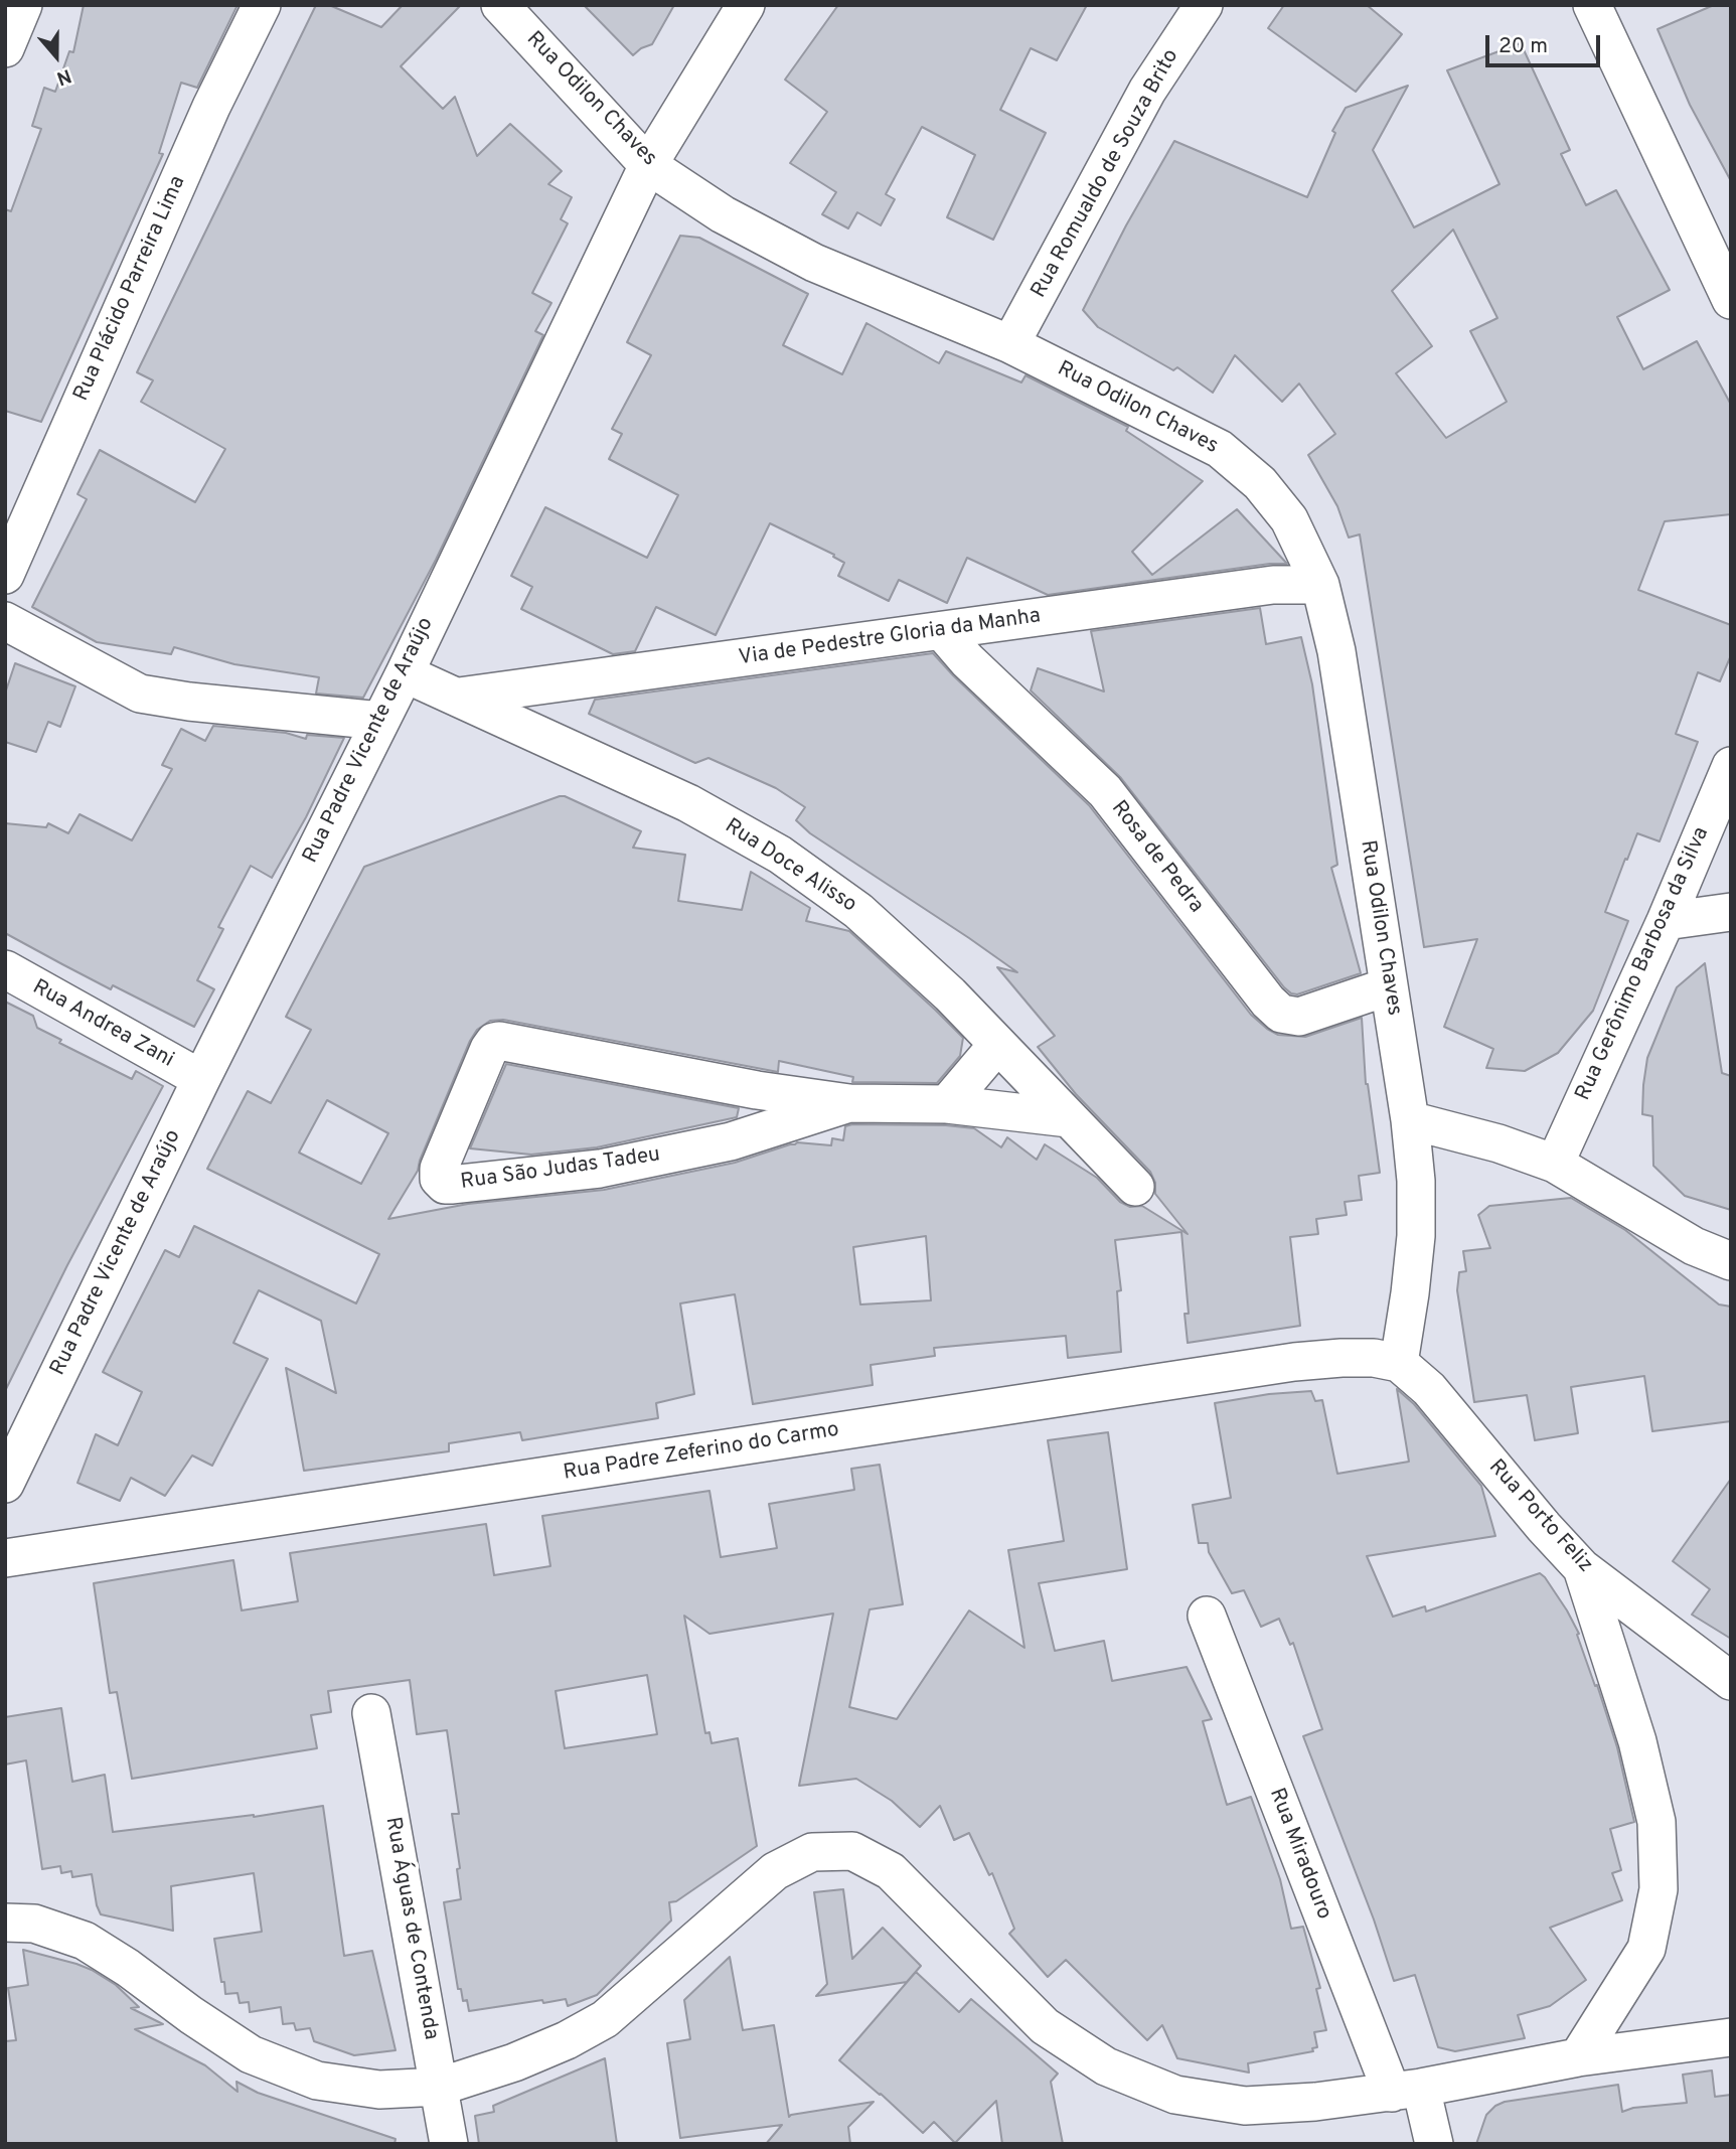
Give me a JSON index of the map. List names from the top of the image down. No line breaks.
{"streets":{"street":["Rua Odilon Chaves","Rua Romualdo de Souza Brito","Rua Plácido Parreira Lima","Via de Pedestre Gloria da Manha","Rua Padre Vicente de Araújo","Rosa de Pedra","Rua Doce Alisso","Rua Gerônimo Barbosa da Silva","Rua Andrea Zani","Rua São Judas Tadeu","Rua Padre Zeferino do Carmo","Rua Porto Feliz","Rua Miradouro","Rua Águas de Contenda"]},"crossings":[["Rua Odilon Chaves","Rua Romualdo de Souza Brito"],["Rua Odilon Chaves","Via de Pedestre Gloria da Manha"],["Rua Odilon Chaves","Rua Padre Vicente de Araújo"],["Rua Odilon Chaves","Rosa de Pedra"],["Rua Odilon Chaves","Rua Padre Zeferino do Carmo"],["Rua Odilon Chaves","Rua Porto Feliz"],["Via de Pedestre Gloria da Manha","Rosa de Pedra"],["Via de Pedestre Gloria da Manha","Rua Doce Alisso"],["Rua Padre Vicente de Araújo","Rua Doce Alisso"],["Rua Padre Vicente de Araújo","Rua Andrea Zani"],["Rua Doce Alisso","Rua São Judas Tadeu"],["Rua Padre Zeferino do Carmo","Rua Porto Feliz"]],"scale_bar":"20 m","north":"bottom"}
